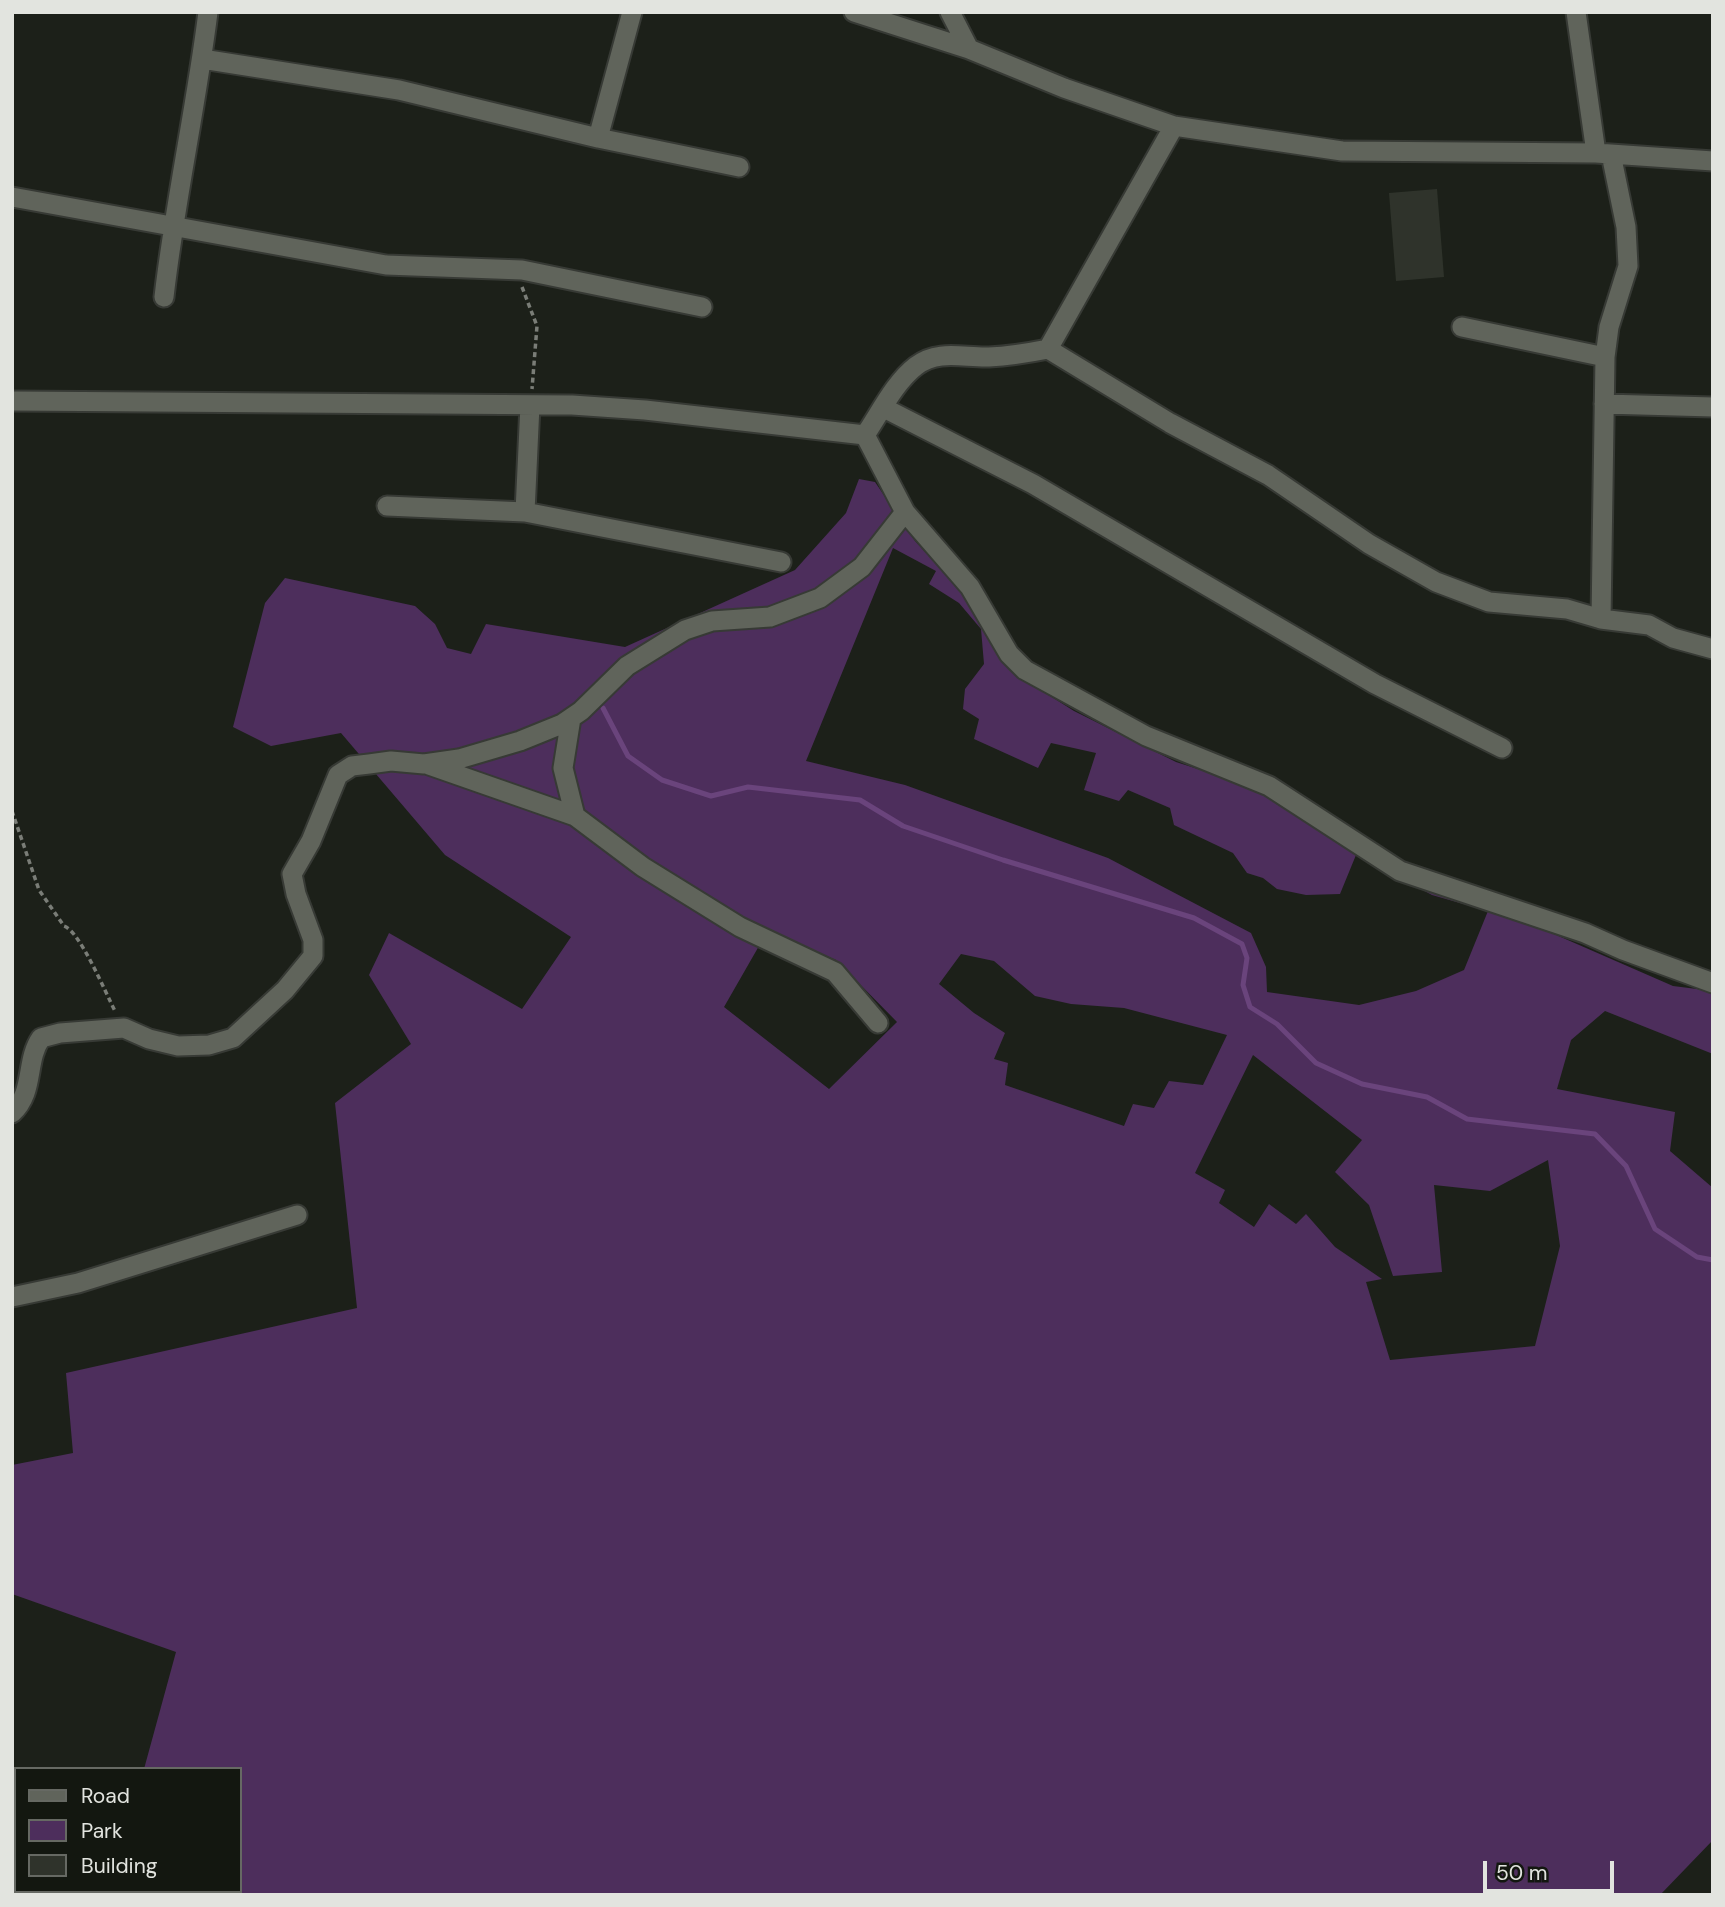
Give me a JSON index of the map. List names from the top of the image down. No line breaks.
{"legend":["Road","Park","Building"],"scale_bar":"50 m"}
